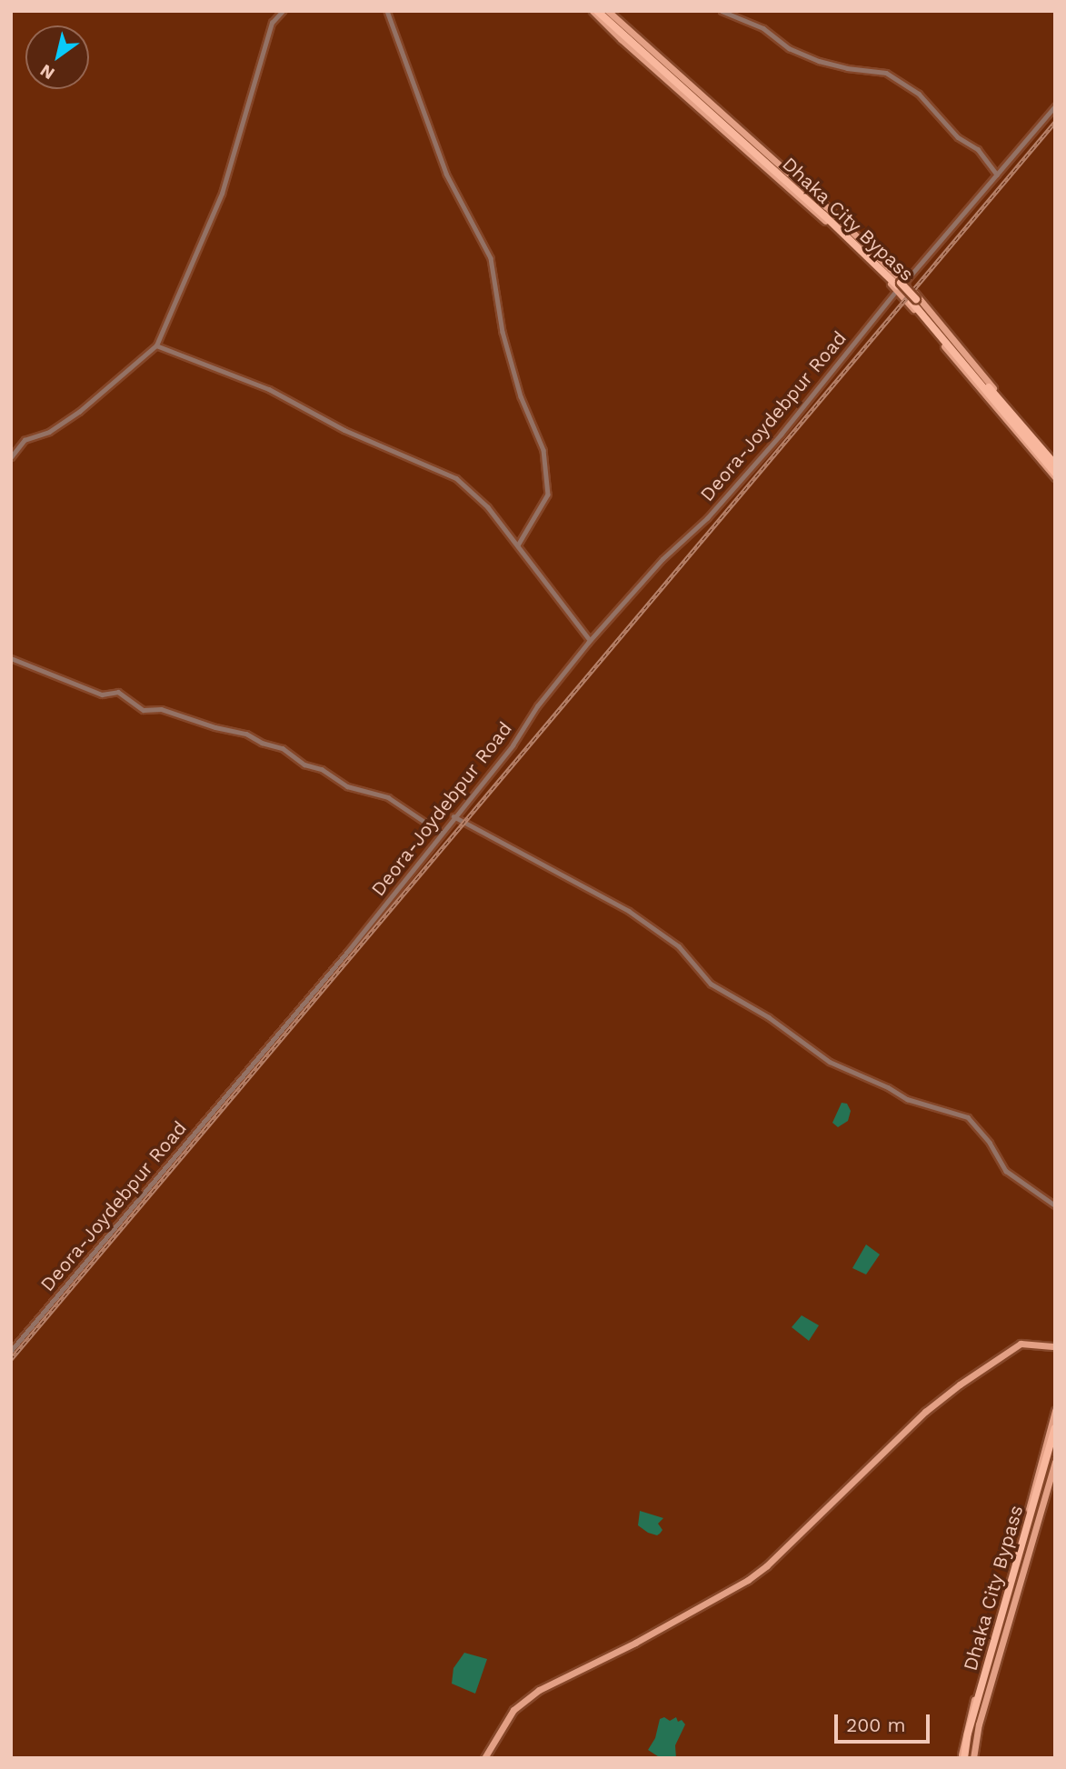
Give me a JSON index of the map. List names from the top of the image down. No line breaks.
{"streets":{"highway":["Dhaka City Bypass"],"street":["Deora-Joydebpur Road"]},"crossings":[["Dhaka City Bypass","Deora-Joydebpur Road"]],"scale_bar":"200 m","north":"bottom left"}
